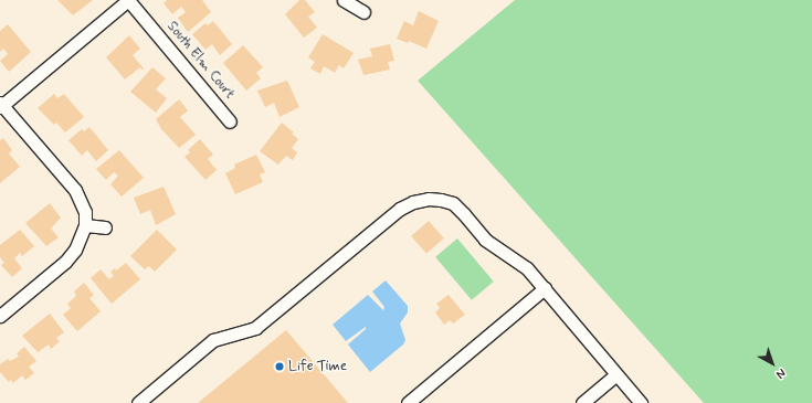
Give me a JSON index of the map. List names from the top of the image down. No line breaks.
{"streets":{"street":["South Elm Court"]},"places":["Life Time"],"north":"bottom right"}
